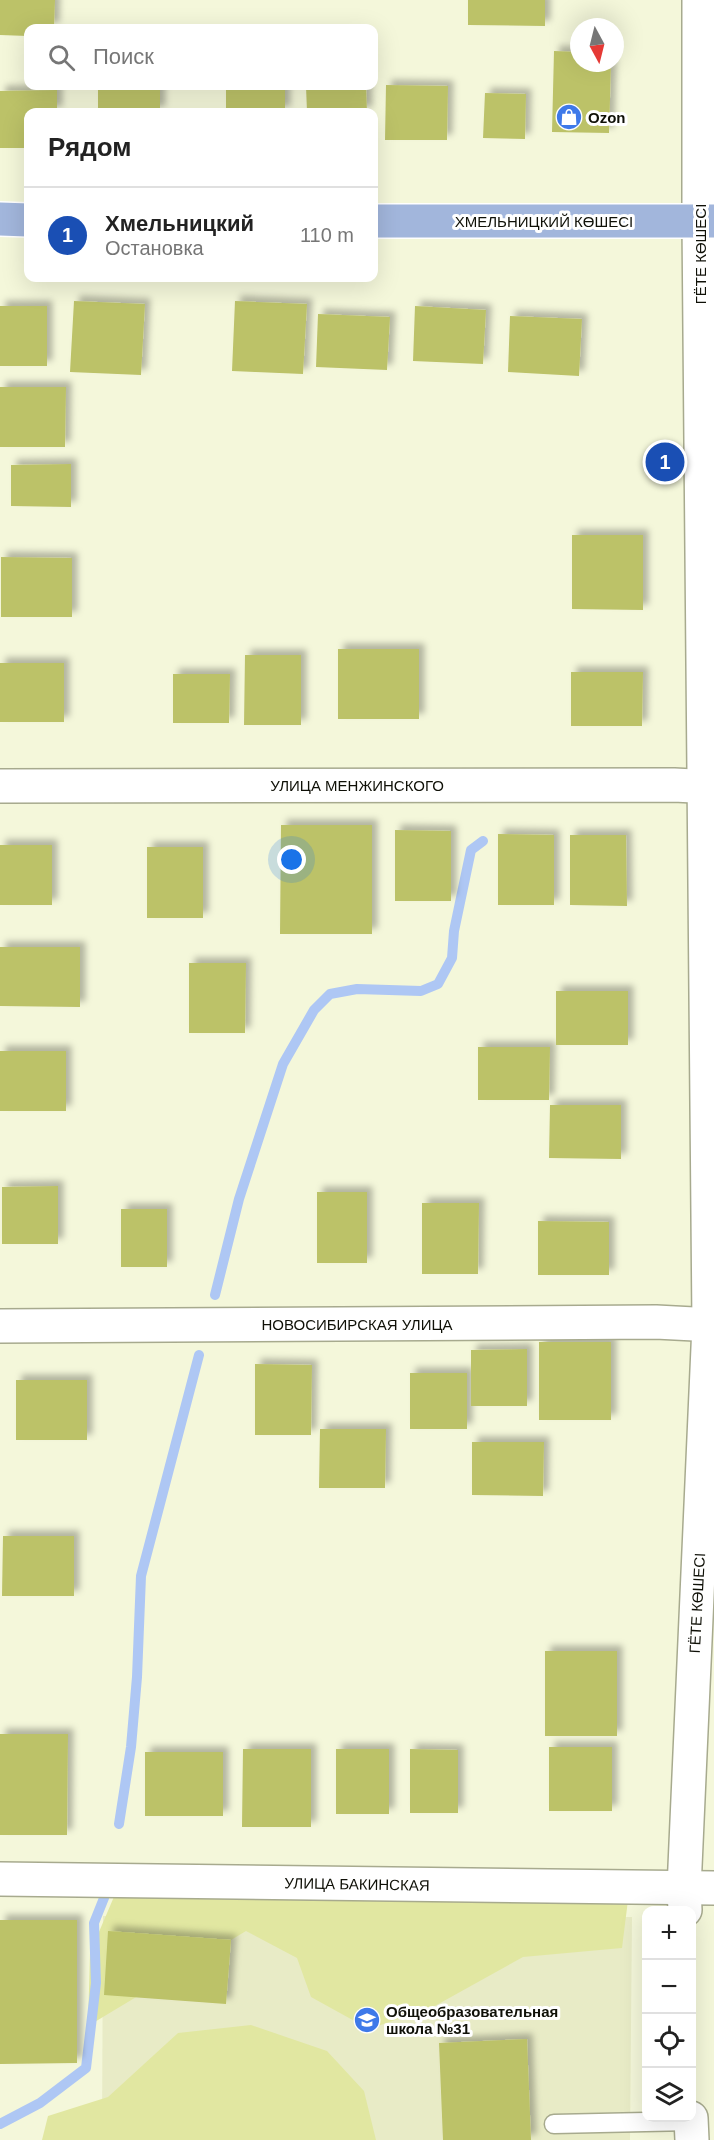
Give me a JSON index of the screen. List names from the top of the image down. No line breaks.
{"streets":{"main road":["ХМЕЛЬНИЦКИЙ КӨШЕСІ"],"street":["ГЁТЕ КӨШЕСІ","УЛИЦА МЕНЖИНСКОГО","НОВОСИБИРСКАЯ УЛИЦА","УЛИЦА БАКИНСКАЯ"]},"crossings":[["ХМЕЛЬНИЦКИЙ КӨШЕСІ","ГЁТЕ КӨШЕСІ"],["ГЁТЕ КӨШЕСІ","УЛИЦА МЕНЖИНСКОГО"],["ГЁТЕ КӨШЕСІ","НОВОСИБИРСКАЯ УЛИЦА"],["ГЁТЕ КӨШЕСІ","УЛИЦА БАКИНСКАЯ"]],"places":{"shop":["Ozon"],"school or university":["Общеобразовательная школа №31"]},"north":"bottom","page":{"search":"Поиск","heading":"Рядом","list":[{"mark":"1","name":"Хмельницкий","note":"Остановка","value":"110 m"}],"pins":"1","map_buttons":["+","−"]}}
